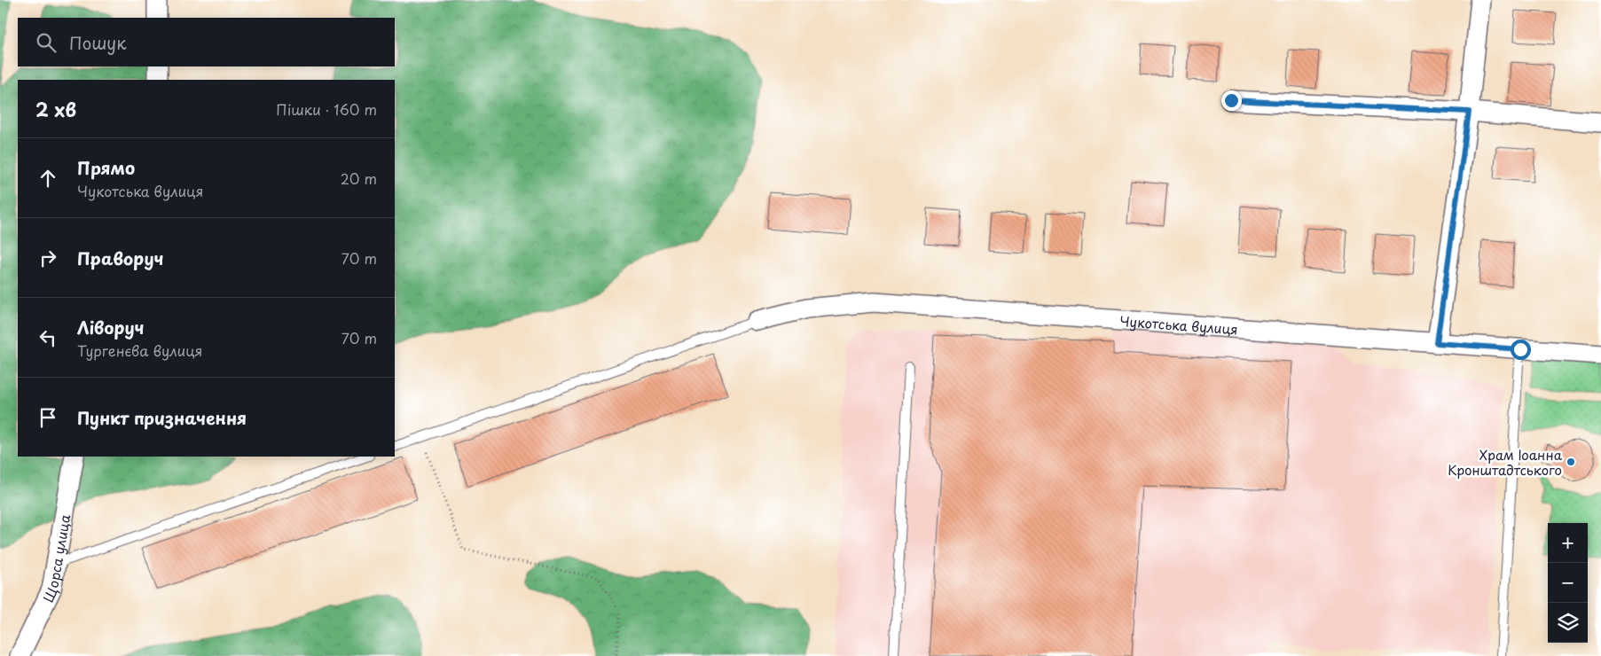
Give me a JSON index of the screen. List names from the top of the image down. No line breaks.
{"streets":{"street":["Чукотська вулиця","Щорса улица"]},"places":["Храм Іоанна Кронштадтського"],"page":{"search":"Пошук","heading":["2 хв","Пішки · 160 m"],"list":[["Прямо","Чукотська вулиця","20 m"],["Праворуч","70 m"],["Ліворуч","Тургенєва вулиця","70 m"],"Пункт призначення"],"map_buttons":["+","−"]}}
